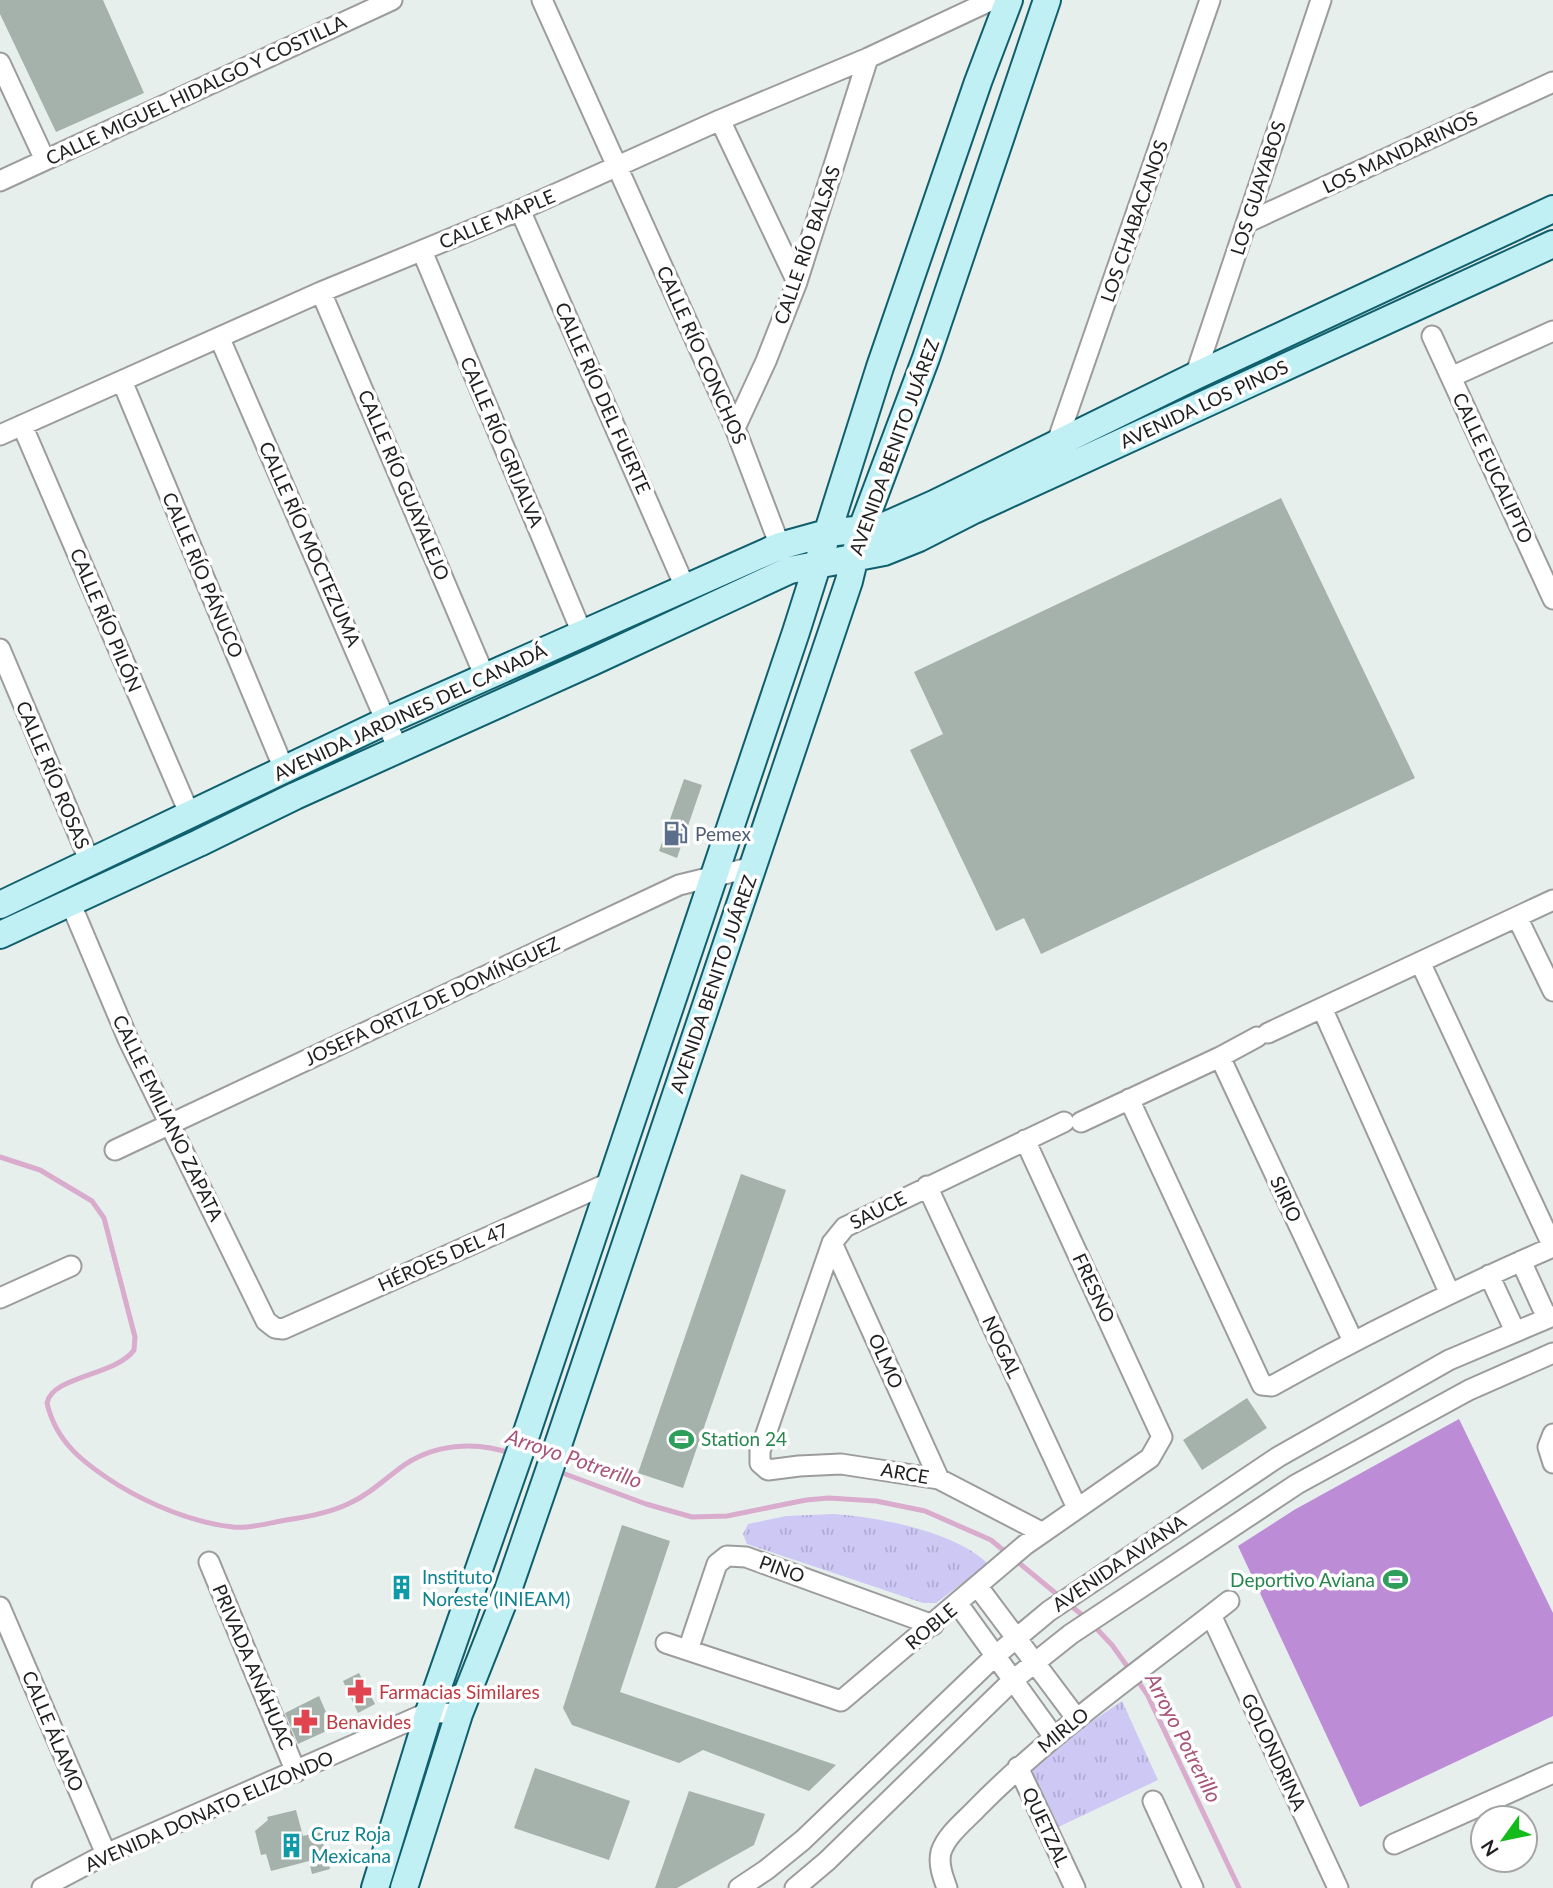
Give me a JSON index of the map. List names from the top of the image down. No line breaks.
{"streets":{"street":["CALLE MIGUEL HIDALGO Y COSTILLA","LOS MANDARINOS","LOS GUAYABOS","CALLE MAPLE","LOS CHABACANOS","CALLE RÍO BALSAS","CALLE RÍO CONCHOS","CALLE RÍO DEL FUERTE","AVENIDA LOS PINOS","CALLE RÍO GRIJALVA","AVENIDA BENITO JUÁREZ","CALLE EUCALIPTO","CALLE RÍO GUAYALEJO","CALLE RÍO MOCTEZUMA","CALLE RÍO PÁNUCO","CALLE RÍO PILÓN","AVENIDA JARDINES DEL CANADÁ","CALLE RÍO ROSAS","JOSEFA ORTIZ DE DOMÍNGUEZ","CALLE EMILIANO ZAPATA","SIRIO","SAUCE","HÉROES DEL 47","FRESNO","NOGAL","OLMO","ARCE","AVENIDA AVIANA","PINO","ROBLE","PRIVADA ANÁHUAC","MIRLO","CALLE ÁLAMO","GOLONDRINA","AVENIDA DONATO ELIZONDO","QUETZAL"]},"crossings":[["LOS MANDARINOS","LOS GUAYABOS"],["LOS GUAYABOS","AVENIDA LOS PINOS"],["CALLE MAPLE","CALLE RÍO BALSAS"],["CALLE MAPLE","CALLE RÍO CONCHOS"],["CALLE MAPLE","CALLE RÍO DEL FUERTE"],["CALLE MAPLE","CALLE RÍO GRIJALVA"],["CALLE MAPLE","CALLE RÍO GUAYALEJO"],["CALLE MAPLE","CALLE RÍO MOCTEZUMA"],["CALLE MAPLE","CALLE RÍO PÁNUCO"],["CALLE MAPLE","CALLE RÍO PILÓN"],["LOS CHABACANOS","AVENIDA LOS PINOS"],["CALLE RÍO BALSAS","CALLE RÍO CONCHOS"],["CALLE RÍO CONCHOS","AVENIDA JARDINES DEL CANADÁ"],["CALLE RÍO DEL FUERTE","AVENIDA JARDINES DEL CANADÁ"],["AVENIDA LOS PINOS","AVENIDA BENITO JUÁREZ"],["AVENIDA LOS PINOS","AVENIDA JARDINES DEL CANADÁ"],["CALLE RÍO GRIJALVA","AVENIDA JARDINES DEL CANADÁ"],["AVENIDA BENITO JUÁREZ","AVENIDA JARDINES DEL CANADÁ"],["AVENIDA BENITO JUÁREZ","JOSEFA ORTIZ DE DOMÍNGUEZ"],["AVENIDA BENITO JUÁREZ","HÉROES DEL 47"],["AVENIDA BENITO JUÁREZ","AVENIDA DONATO ELIZONDO"],["CALLE RÍO GUAYALEJO","AVENIDA JARDINES DEL CANADÁ"],["CALLE RÍO MOCTEZUMA","AVENIDA JARDINES DEL CANADÁ"],["CALLE RÍO PÁNUCO","AVENIDA JARDINES DEL CANADÁ"],["CALLE RÍO PILÓN","AVENIDA JARDINES DEL CANADÁ"],["AVENIDA JARDINES DEL CANADÁ","CALLE RÍO ROSAS"],["AVENIDA JARDINES DEL CANADÁ","CALLE EMILIANO ZAPATA"],["JOSEFA ORTIZ DE DOMÍNGUEZ","CALLE EMILIANO ZAPATA"],["CALLE EMILIANO ZAPATA","HÉROES DEL 47"],["SIRIO","SAUCE"],["SAUCE","FRESNO"],["SAUCE","NOGAL"],["SAUCE","OLMO"],["SAUCE","ARCE"],["FRESNO","ROBLE"],["NOGAL","ROBLE"],["OLMO","ARCE"],["ARCE","ROBLE"],["PINO","ROBLE"],["PRIVADA ANÁHUAC","AVENIDA DONATO ELIZONDO"],["MIRLO","GOLONDRINA"],["MIRLO","QUETZAL"],["CALLE ÁLAMO","AVENIDA DONATO ELIZONDO"]],"water":["Arroyo Potrerillo"],"places":{"fuel station":["Pemex"],"sports":["Station 24","Deportivo Aviana"],"building":["Instituto Noreste (INIEAM)","Cruz Roja Mexicana"],"pharmacy":["Farmacias Similares","Benavides"]},"north":"bottom left"}
